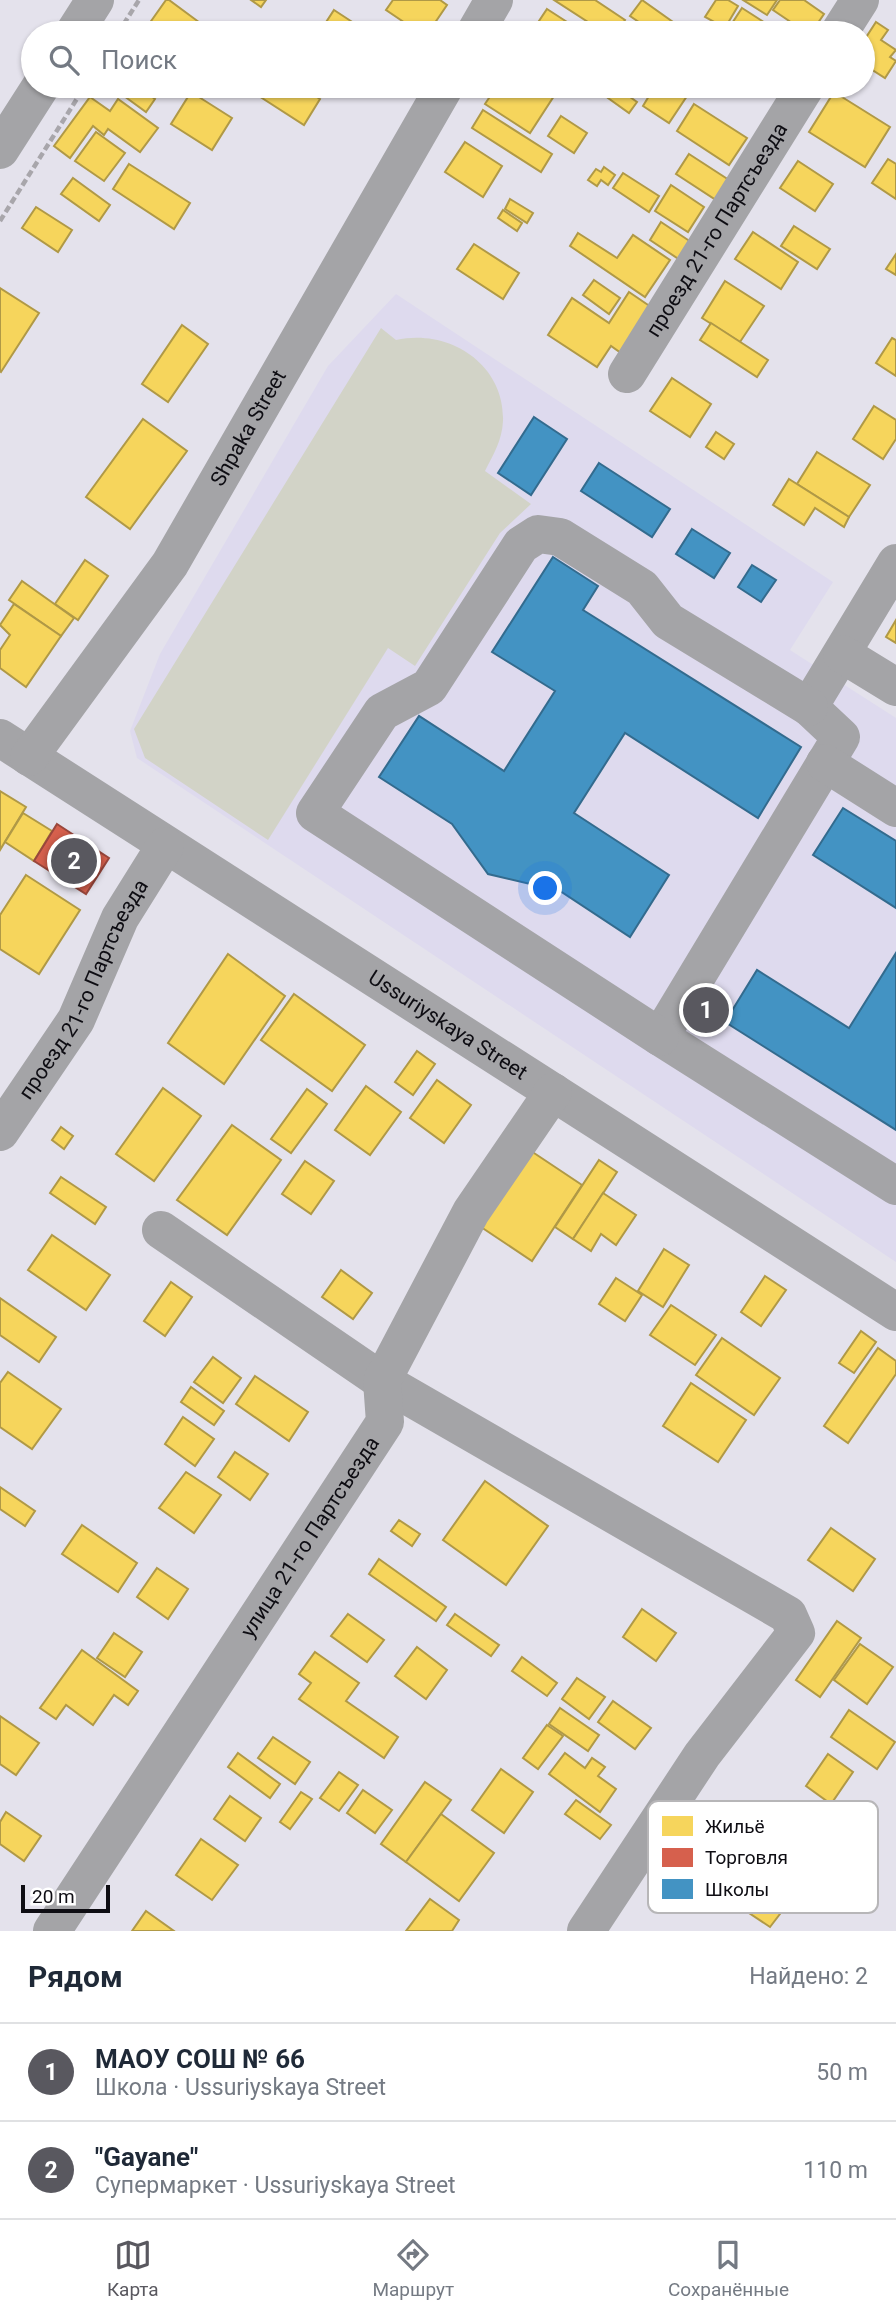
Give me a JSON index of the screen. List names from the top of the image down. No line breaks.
{"streets":{"street":["проезд 21-го Партсъезда","Shpaka Street","Ussuriyskaya Street","улица 21-го Партсъезда"]},"crossings":[["проезд 21-го Партсъезда","Ussuriyskaya Street"],["Shpaka Street","Ussuriyskaya Street"]],"legend":["Жильё","Торговля","Школы"],"scale_bar":"20 m","page":{"search":"Поиск","pins":["2","1"],"scale":"20 m","heading":["Рядом","Найдено: 2"],"list":[{"mark":"1","name":"МАОУ СОШ № 66","note":"Школа · Ussuriyskaya Street","value":"50 m"},{"mark":"2","name":"\"Gayane\"","note":"Супермаркет · Ussuriyskaya Street","value":"110 m"}],"nav":["Карта","Маршрут","Сохранённые"]}}
